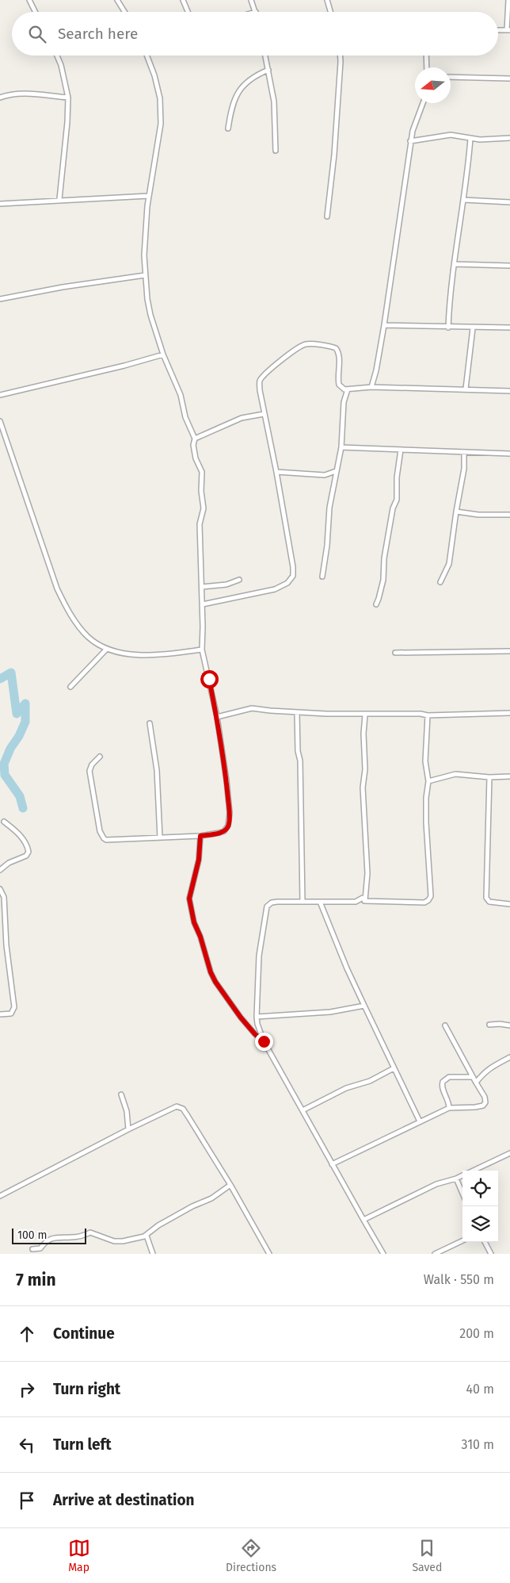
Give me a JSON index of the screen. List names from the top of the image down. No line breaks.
{"scale_bar":"100 m","north":"left","page":{"search":"Search here","scale":"100 m","heading":["7 min","Walk · 550 m"],"list":[["Continue","200 m"],["Turn right","40 m"],["Turn left","310 m"],"Arrive at destination"],"nav":["Map","Directions","Saved"]}}
